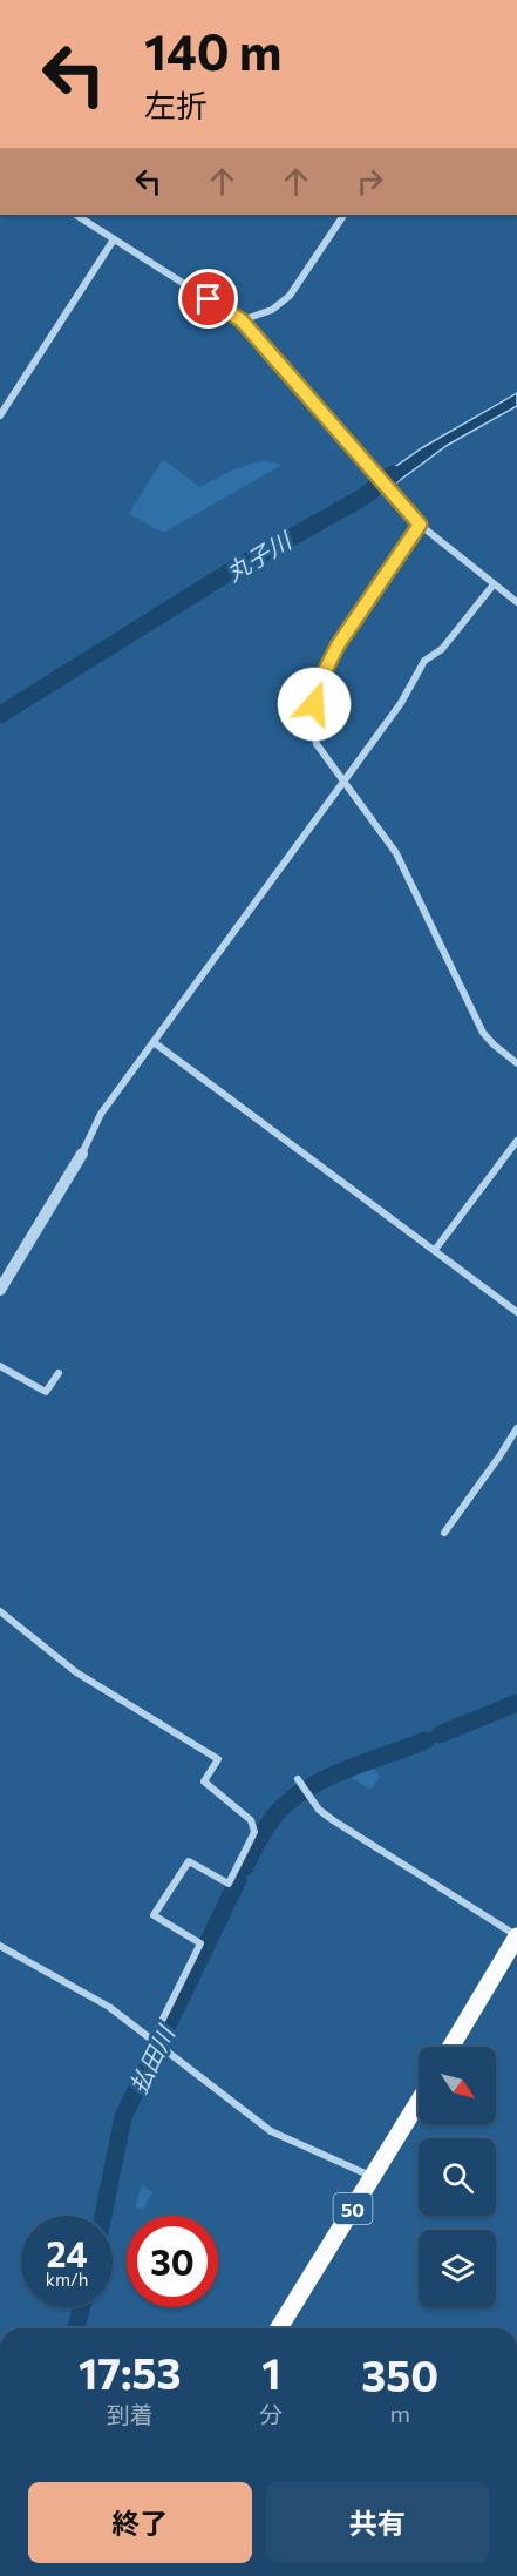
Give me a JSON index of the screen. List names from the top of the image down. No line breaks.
{"streets":{"main road":["50"]},"water":["丸子川","払田川"],"north":"bottom right","page":{"turn":["140 m","左折"],"speed":"24 km/h","limit":"30","eta":["17:53","到着","1","分","350","m"],"buttons":["終了","共有"]}}
